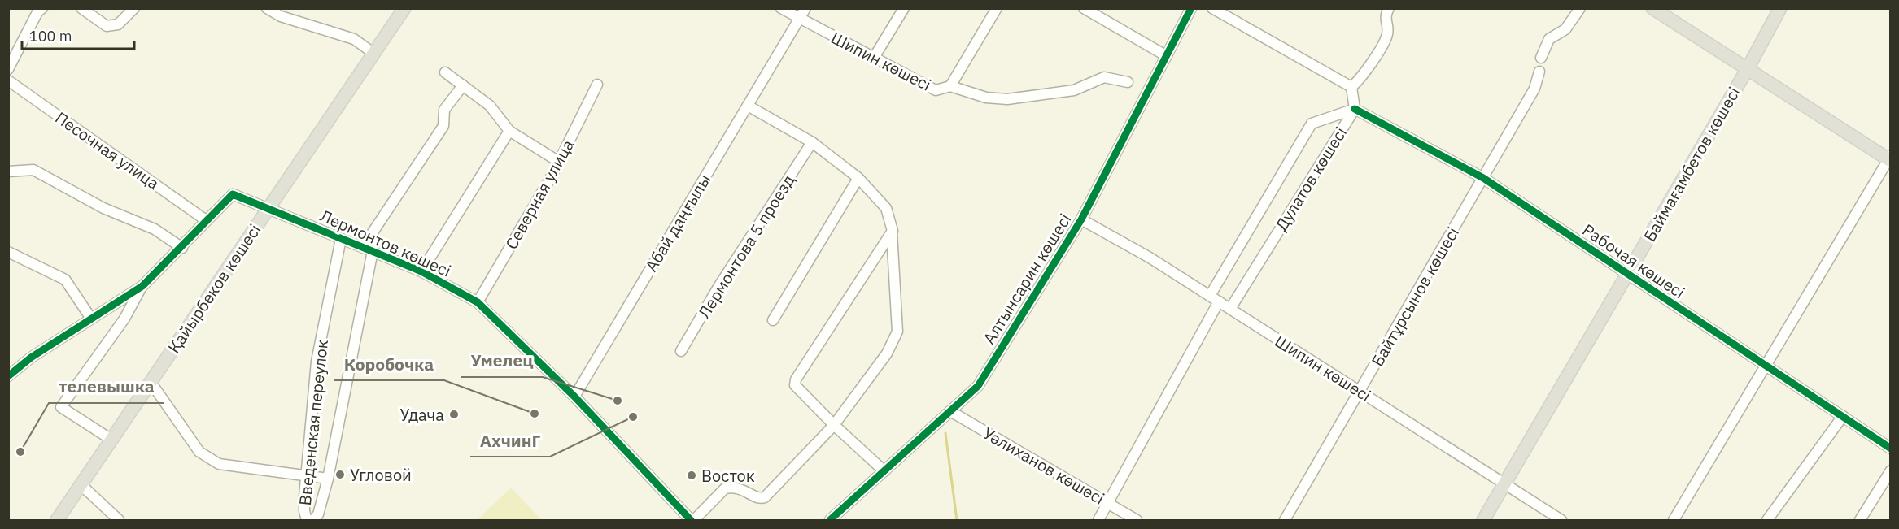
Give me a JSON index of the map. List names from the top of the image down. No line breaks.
{"streets":{"main road":["Баймағамбетов көшесі","Қайырбеков көшесі"],"street":["Шипин көшесі","Песочная улица","Дулатов көшесі","Северная улица","Абай даңғылы","Лермонтов көшесі","Лермонтова 5 проезд","Рабочая көшесі","Алтынсарин көшесі","Байтұрсынов көшесі","Введенская переулок","Уәлиханов көшесі"]},"crossings":[["Шипин көшесі","Баймағамбетов көшесі"],["Шипин көшесі","Дулатов көшесі"],["Шипин көшесі","Абай даңғылы"],["Шипин көшесі","Алтынсарин көшесі"],["Шипин көшесі","Байтұрсынов көшесі"],["Песочная улица","Лермонтов көшесі"],["Баймағамбетов көшесі","Рабочая көшесі"],["Дулатов көшесі","Рабочая көшесі"],["Дулатов көшесі","Уәлиханов көшесі"],["Северная улица","Лермонтов көшесі"],["Абай даңғылы","Лермонтов көшесі"],["Лермонтов көшесі","Қайырбеков көшесі"],["Лермонтов көшесі","Введенская переулок"],["Рабочая көшесі","Байтұрсынов көшесі"],["Алтынсарин көшесі","Уәлиханов көшесі"]],"places":["Умелец","Коробочка","Удача","АхчинГ","телевышка","Угловой","Восток"],"scale_bar":"100 m"}
